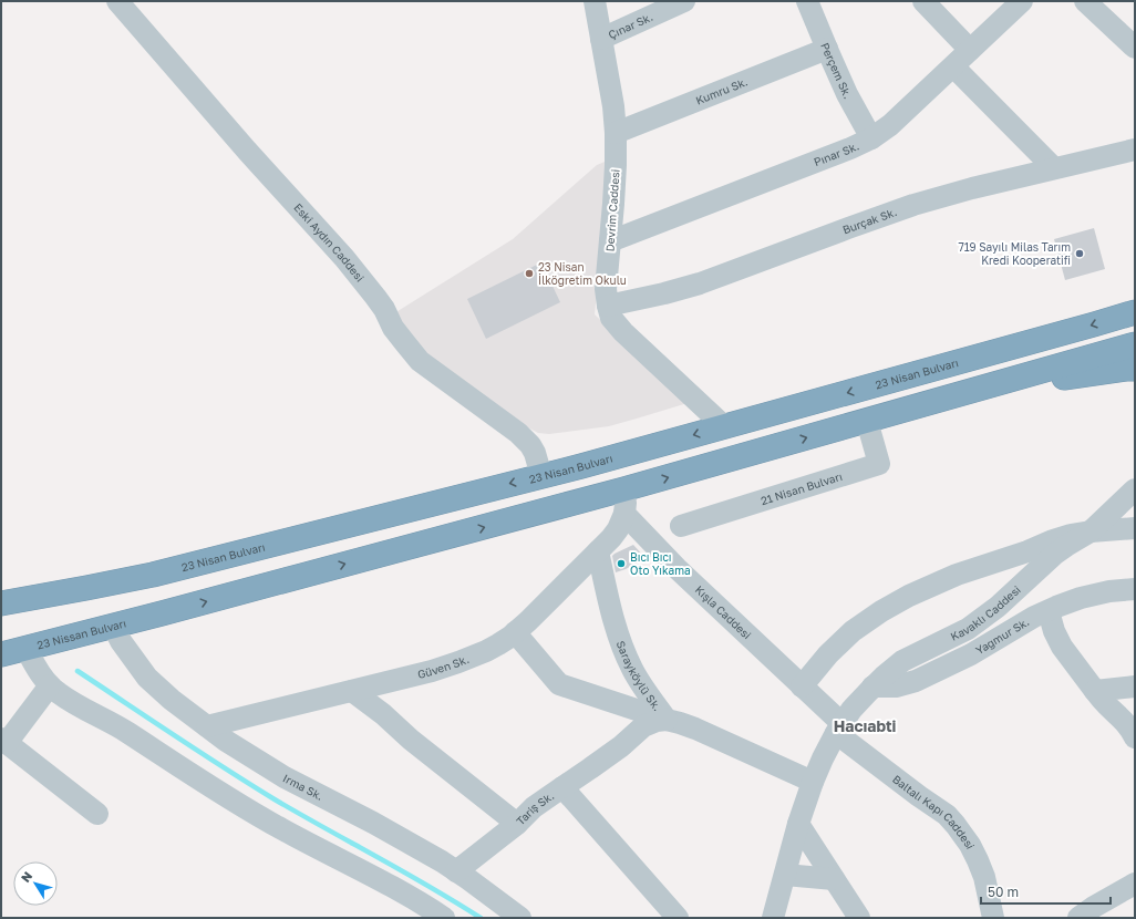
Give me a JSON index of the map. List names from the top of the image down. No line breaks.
{"streets":{"highway":["23 Nisan Bulvarı","23 Nissan Bulvarı"],"street":["Çınar Sk.","Perçem Sk.","Kumru Sk.","Pınar Sk.","Devrim Caddesi","Burçak Sk.","Eski Aydın Caddesi","21 Nisan Bulvarı","Kavaklı Caddesi","Kışla Caddesi","Yağmur Sk.","Güven Sk.","Sarayköylü Sk.","Irma Sk.","Tariş Sk.","Baltalı Kapı Caddesi"]},"crossings":[["Çınar Sk.","Devrim Caddesi"],["Perçem Sk.","Kumru Sk."],["Perçem Sk.","Pınar Sk."],["Kumru Sk.","Devrim Caddesi"],["Pınar Sk.","Devrim Caddesi"],["Devrim Caddesi","Burçak Sk."],["Devrim Caddesi","23 Nisan Bulvarı"],["Eski Aydın Caddesi","23 Nisan Bulvarı"],["Kavaklı Caddesi","Kışla Caddesi"],["Kavaklı Caddesi","Yağmur Sk."],["Kavaklı Caddesi","Baltalı Kapı Caddesi"],["Kışla Caddesi","Güven Sk."],["Kışla Caddesi","Baltalı Kapı Caddesi"],["23 Nissan Bulvarı","Irma Sk."],["Güven Sk.","Sarayköylü Sk."],["Güven Sk.","Irma Sk."],["Güven Sk.","Tariş Sk."]],"one_way":["23 Nissan Bulvarı"],"districts":["Hacıabti"],"places":["719 Sayılı Milas Tarım Kredi Kooperatifi","23 Nisan İlköğretim Okulu","Bıcı Bıcı Oto Yıkama"],"scale_bar":"50 m","north":"top left"}
